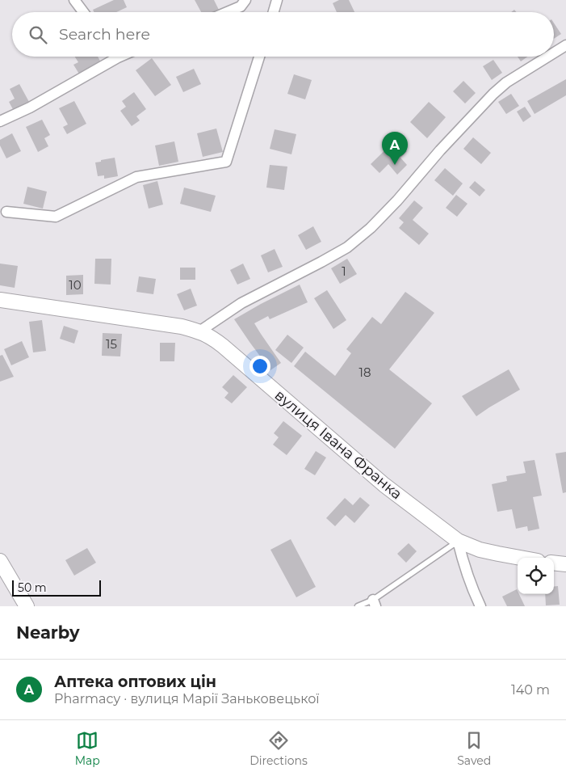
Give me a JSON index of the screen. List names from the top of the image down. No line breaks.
{"streets":{"main road":["вулиця Івана Франка"]},"house_numbers":["1","10","15","18"],"scale_bar":"50 m","page":{"search":"Search here","pins":"A","scale":"50 m","heading":"Nearby","list":[{"mark":"A","name":"Аптека оптових цін","note":"Pharmacy · вулиця Марії Заньковецької","value":"140 m"}],"nav":["Map","Directions","Saved"]}}
